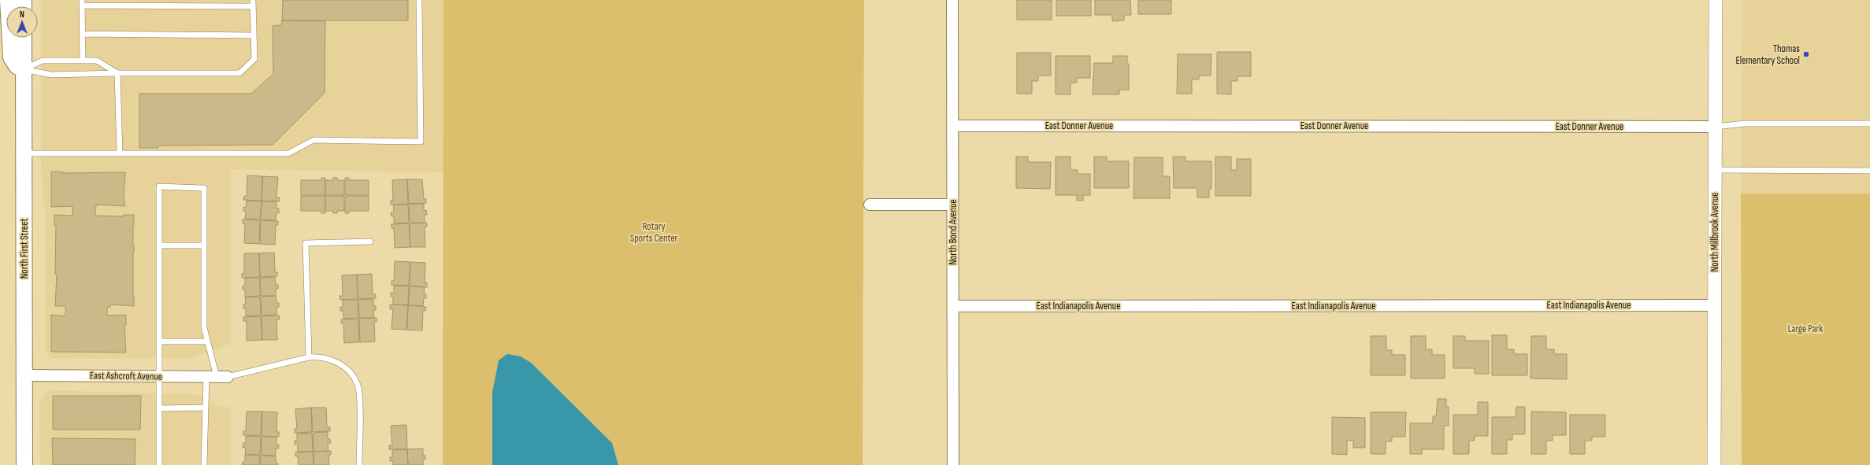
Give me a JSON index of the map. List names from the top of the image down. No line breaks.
{"streets":{"main road":["North First Street"],"street":["East Donner Avenue","North Bond Avenue","North Millbrook Avenue","East Indianapolis Avenue","East Ashcroft Avenue"]},"crossings":[["East Donner Avenue","North Bond Avenue"],["East Donner Avenue","North Millbrook Avenue"],["North Bond Avenue","East Indianapolis Avenue"],["North Millbrook Avenue","East Indianapolis Avenue"],["North First Street","East Ashcroft Avenue"]],"parks":["Rotary Sports Center","Large Park"],"places":["Thomas Elementary School"],"north":"top"}
